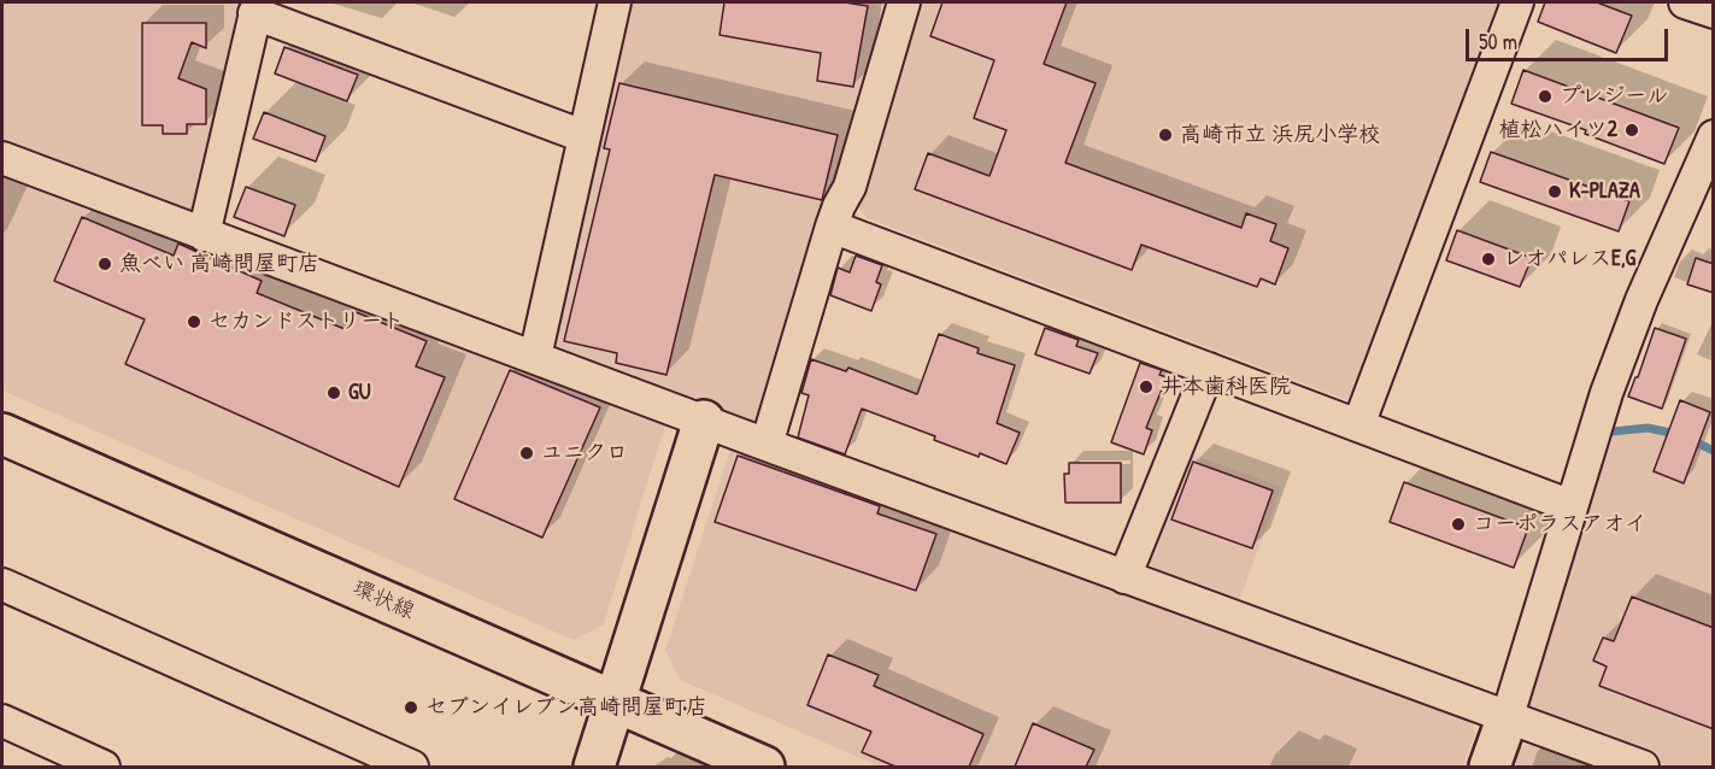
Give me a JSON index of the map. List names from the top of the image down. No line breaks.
{"streets":{"street":["環状線"]},"places":["プレジール","植松ハイツ2","高崎市立 浜尻小学校","K-PLAZA","レオパレスE,G","魚べい 高崎問屋町店","セカンドストリート","井本歯科医院","GU","ユニクロ","コーポラスアオイ","セブンイレブン高崎問屋町店"],"scale_bar":"50 m"}
